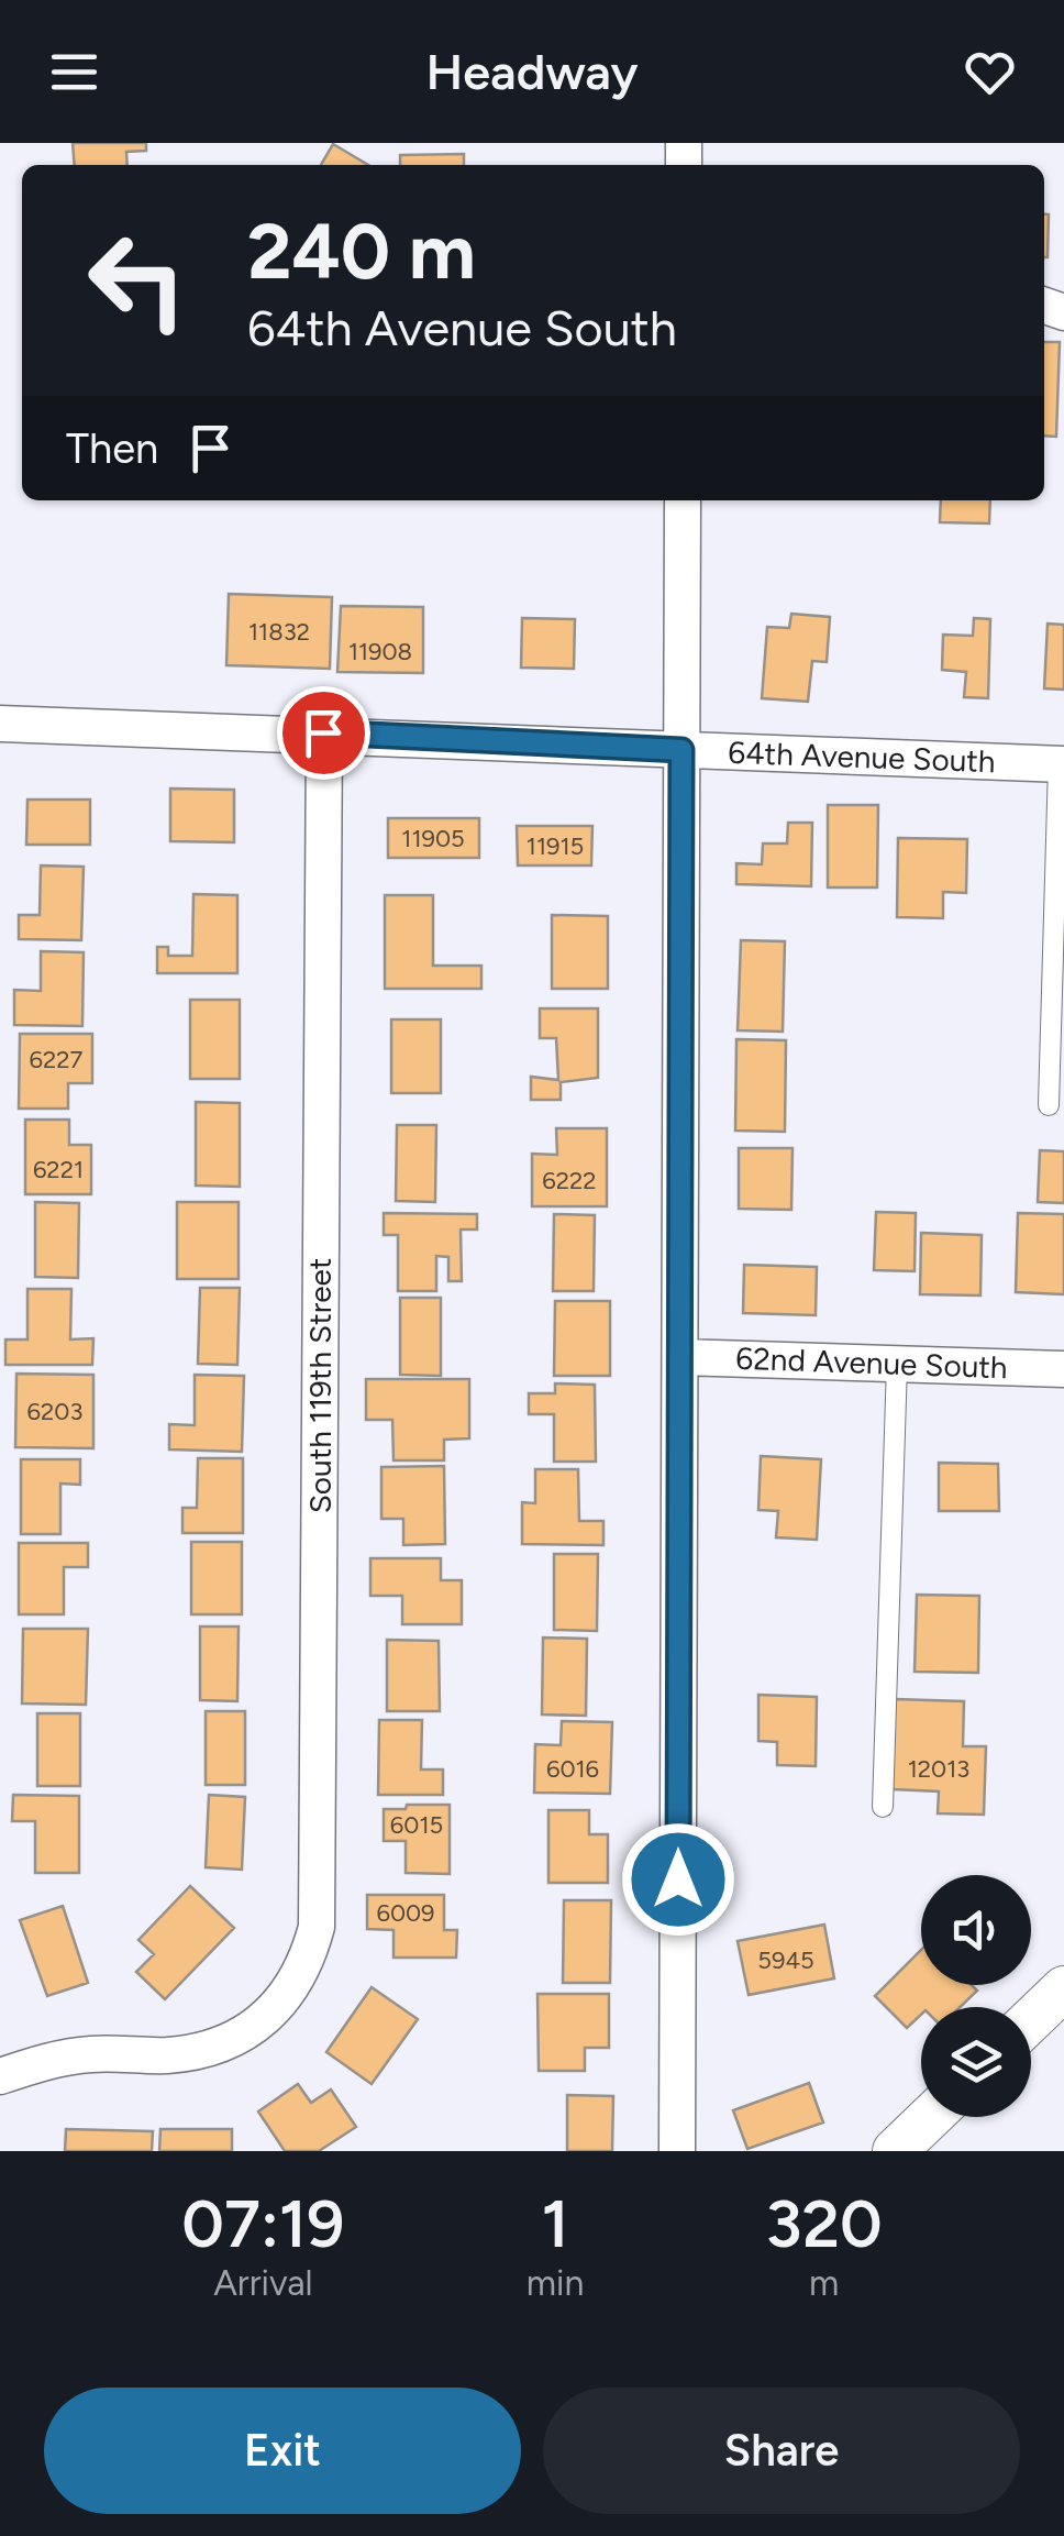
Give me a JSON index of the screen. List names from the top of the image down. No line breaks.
{"streets":{"street":["64th Avenue South","62nd Avenue South","South 119th Street"]},"crossings":[["64th Avenue South","South 119th Street"]],"house_numbers":["11832","11908","11905","11915","6227","6221","6222","6203","6016","12013","6015","6009","5945"],"page":{"header":"Headway","turn":["240 m","64th Avenue South"],"then":"Then","eta":["07:19","Arrival","1","min","320","m"],"buttons":["Exit","Share"]}}
